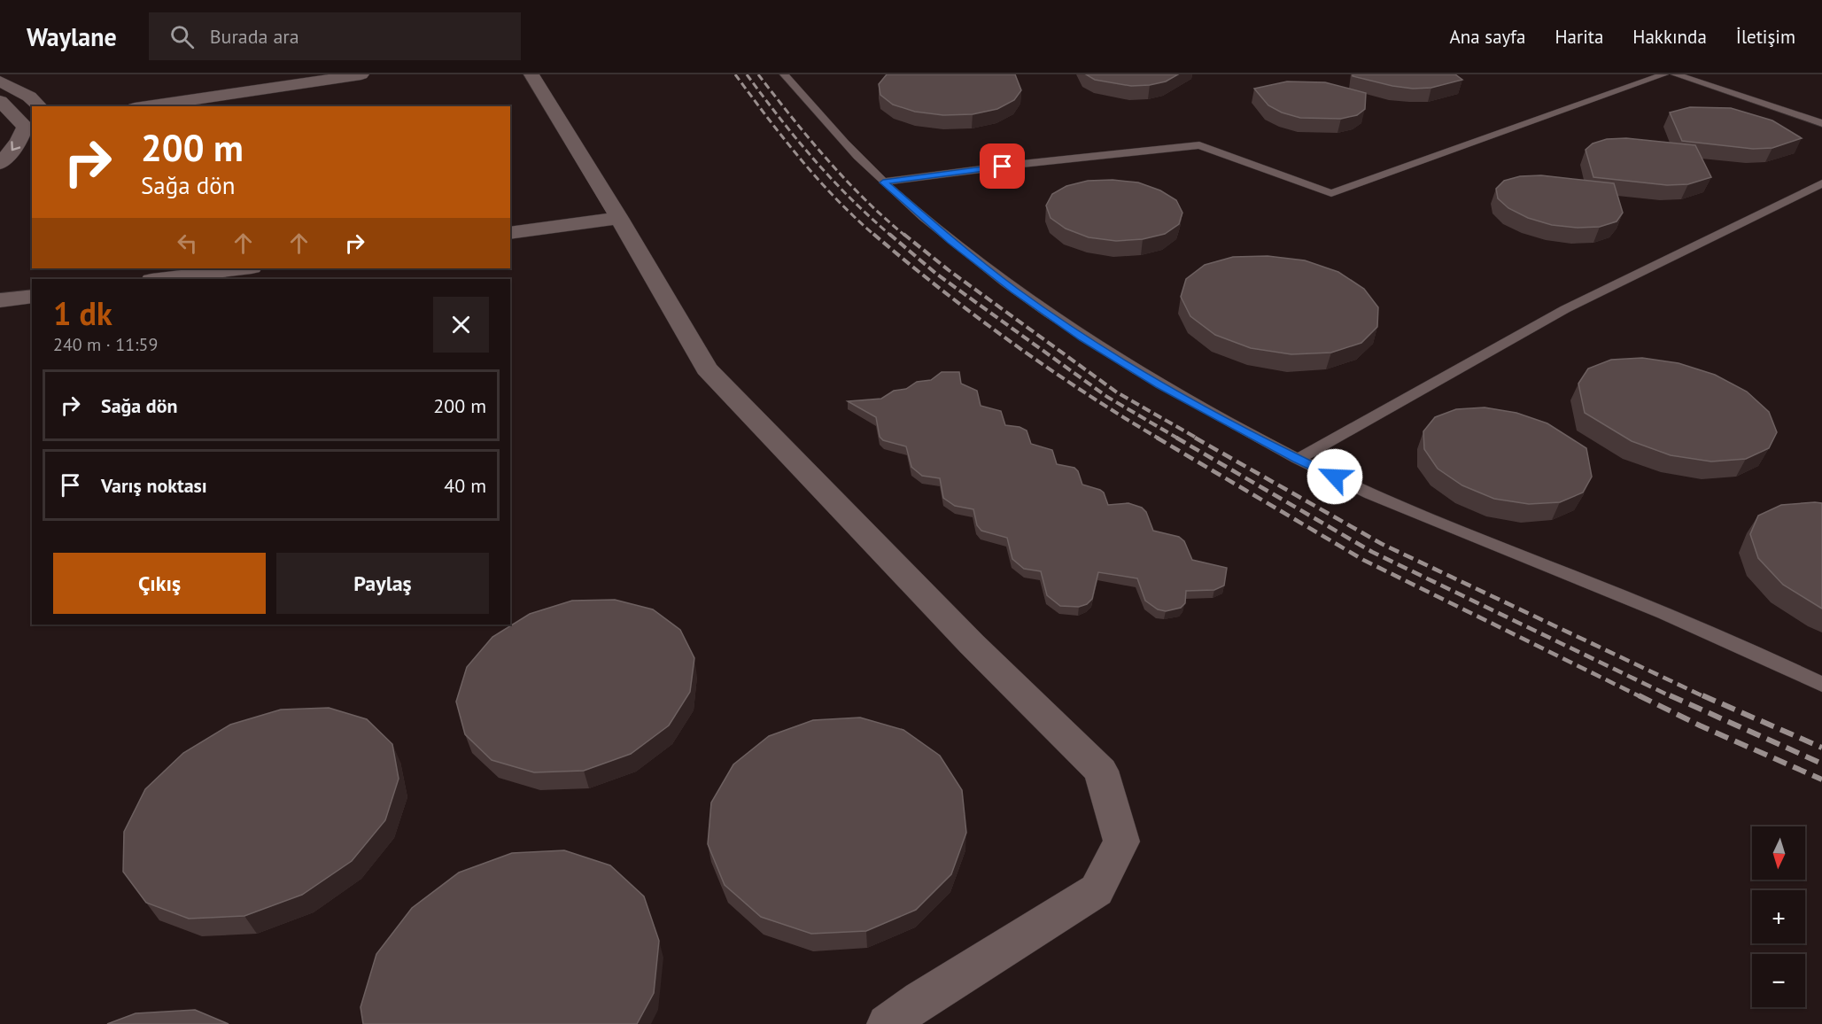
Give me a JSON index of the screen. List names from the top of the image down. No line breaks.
{"north":"bottom","page":{"header":"Waylane","search":"Burada ara","nav":["Ana sayfa","Harita","Hakkında","İletişim"],"turn":["200 m","Sağa dön"],"heading":["1 dk","240 m · 11:59"],"list":[{"name":"Sağa dön","value":"200 m"},{"name":"Varış noktası","value":"40 m"}],"buttons":["Çıkış","Paylaş"],"map_buttons":["+","−"]}}
